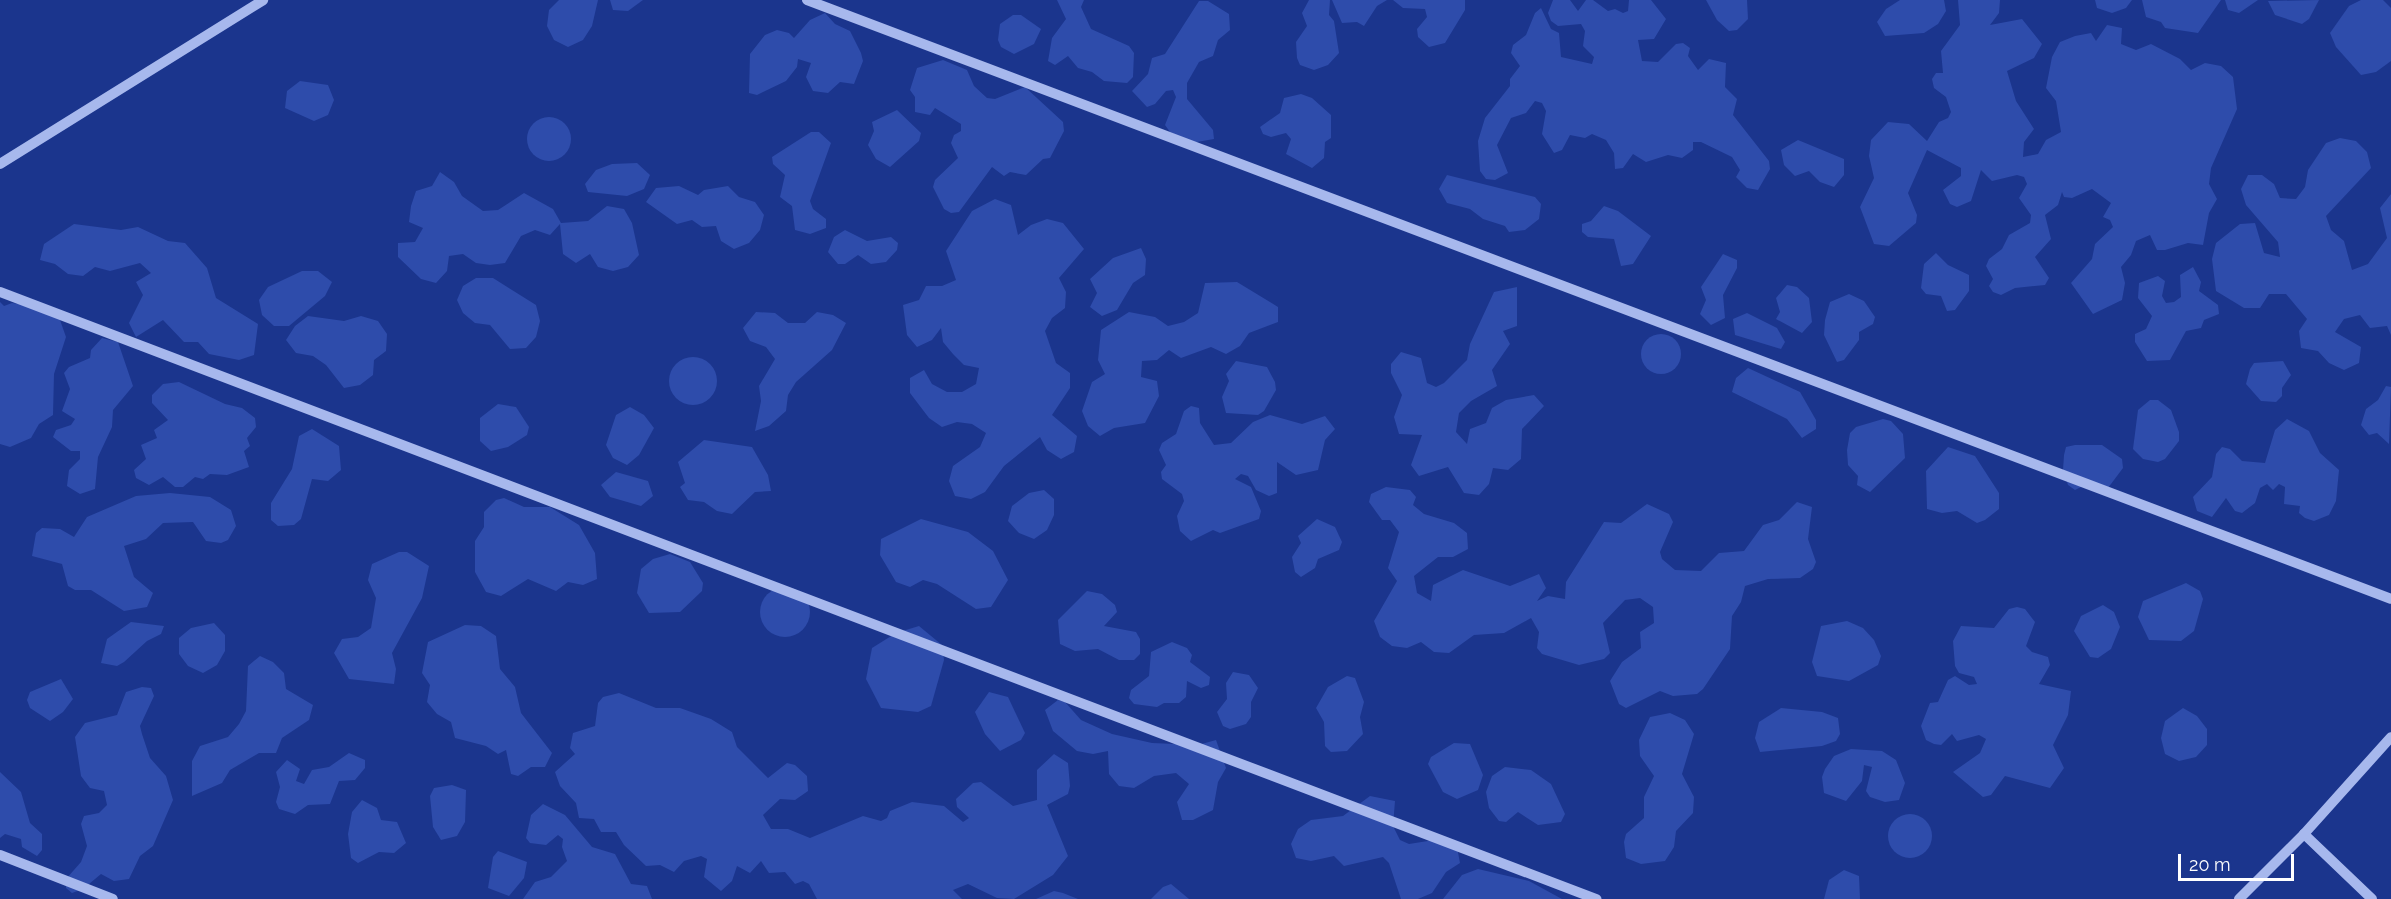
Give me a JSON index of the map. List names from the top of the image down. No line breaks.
{"scale_bar":"20 m"}
